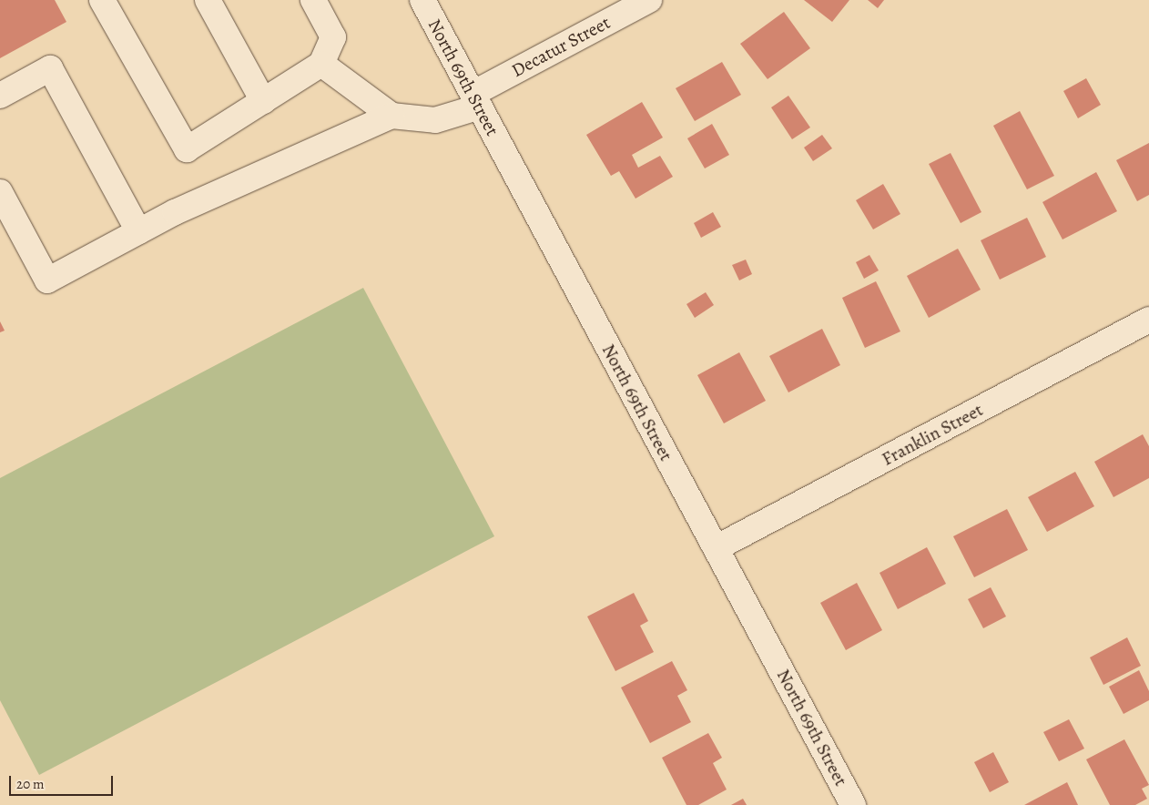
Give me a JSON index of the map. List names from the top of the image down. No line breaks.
{"streets":{"street":["Decatur Street","North 69th Street","Franklin Street"]},"crossings":[["Decatur Street","North 69th Street"],["North 69th Street","Franklin Street"]],"scale_bar":"20 m"}
